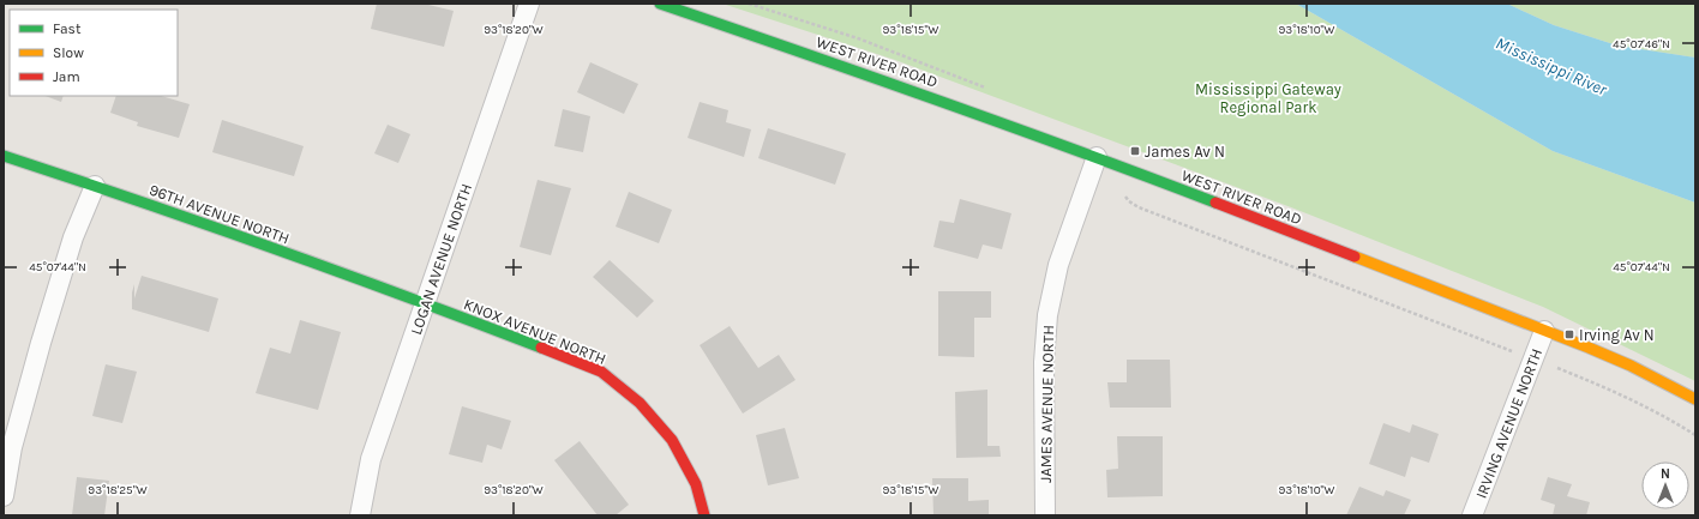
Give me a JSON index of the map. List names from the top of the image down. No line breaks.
{"streets":{"street":["WEST RIVER ROAD","96TH AVENUE NORTH","LOGAN AVENUE NORTH","KNOX AVENUE NORTH","JAMES AVENUE NORTH","IRVING AVENUE NORTH"]},"crossings":[["WEST RIVER ROAD","JAMES AVENUE NORTH"],["WEST RIVER ROAD","IRVING AVENUE NORTH"],["96TH AVENUE NORTH","LOGAN AVENUE NORTH"],["96TH AVENUE NORTH","KNOX AVENUE NORTH"],["LOGAN AVENUE NORTH","KNOX AVENUE NORTH"]],"water":["Mississippi River"],"parks":["Mississippi Gateway Regional Park"],"places":{"transit":["James Av N","Irving Av N"]},"legend":["Fast","Slow","Jam"],"north":"top","coordinates":["93°18'20\"W","93°18'15\"W","93°18'10\"W","45°07'46\"N","45°07'44\"N","93°18'25\"W"]}
